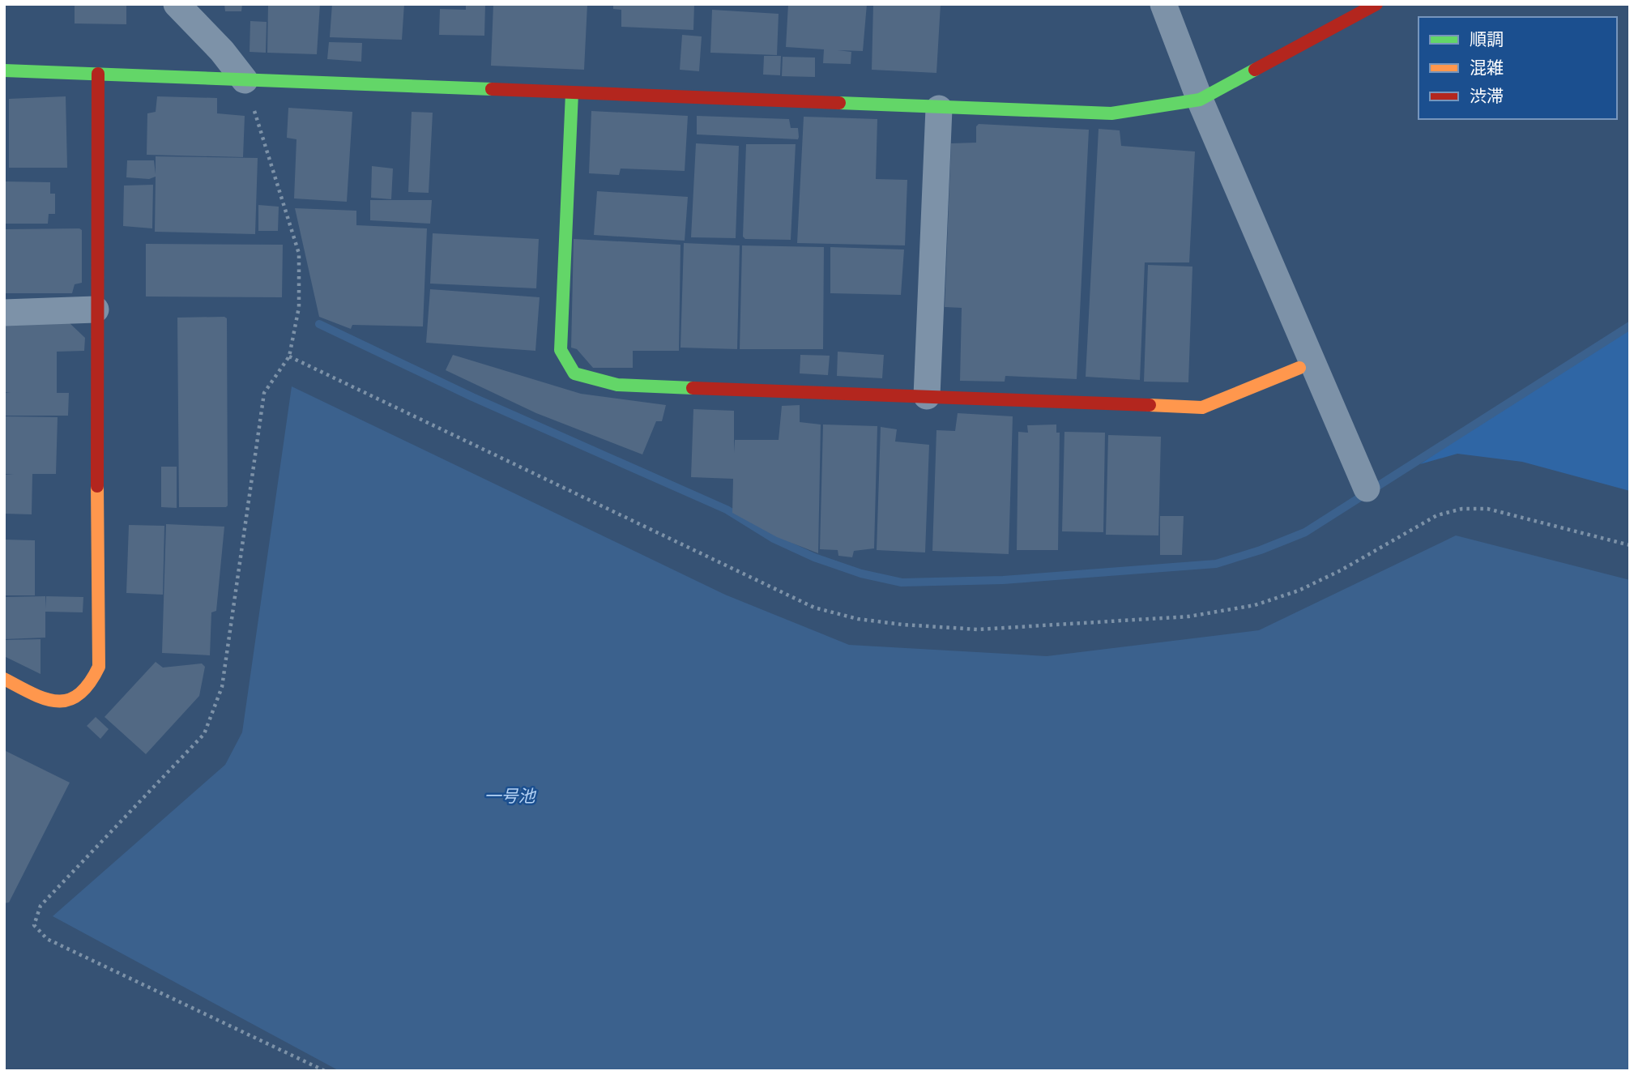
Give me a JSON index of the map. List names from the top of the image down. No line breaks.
{"water":["一号池"],"legend":["順調","混雑","渋滞"]}
